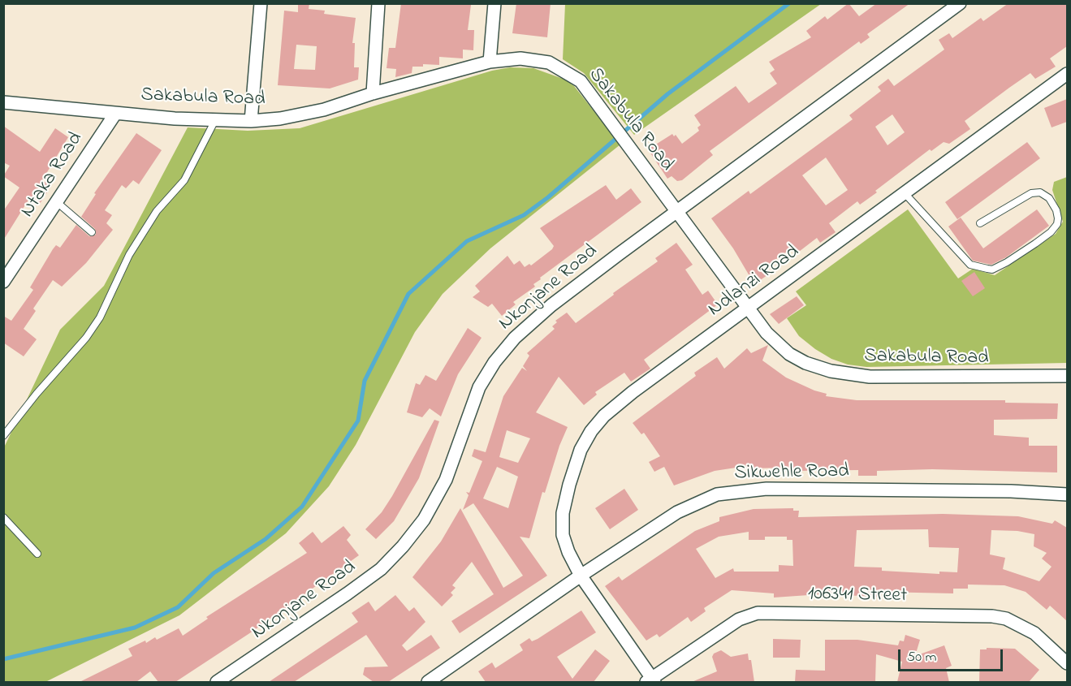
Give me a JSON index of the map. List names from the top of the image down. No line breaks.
{"streets":{"street":["Sakabula Road","Ntaka Road","Ndlanzi Road","Nkonjane Road","Sikwehle Road","106341 Street"]},"crossings":[["Sakabula Road","Ntaka Road"],["Sakabula Road","Ndlanzi Road"],["Sakabula Road","Nkonjane Road"],["Ndlanzi Road","Sikwehle Road"],["Ndlanzi Road","106341 Street"],["Sikwehle Road","106341 Street"]],"scale_bar":"50 m"}
